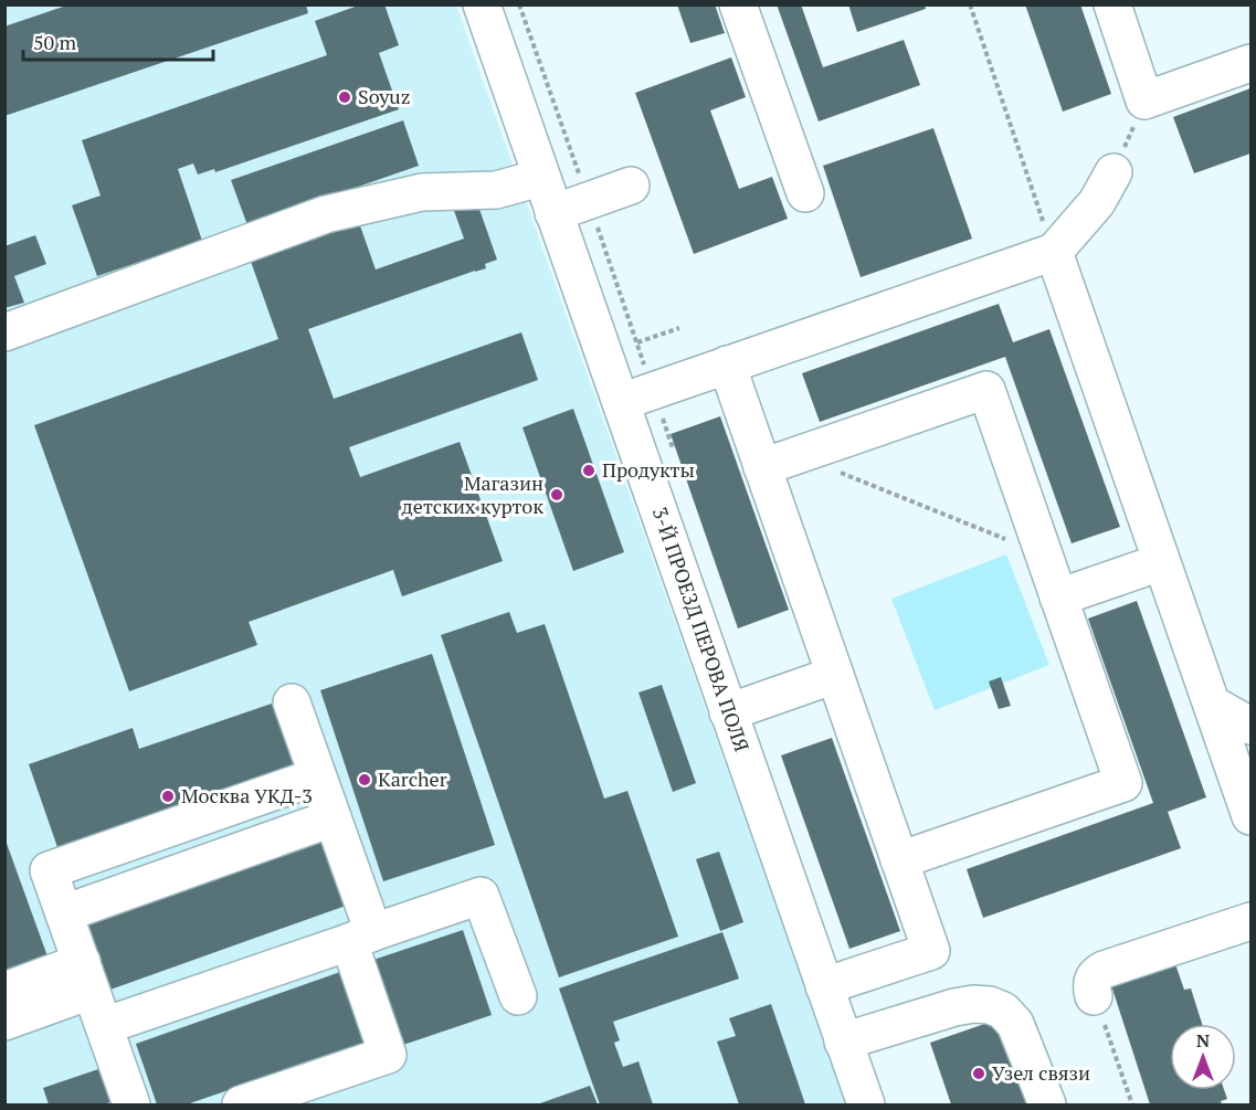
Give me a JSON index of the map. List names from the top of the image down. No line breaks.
{"streets":{"street":["3-Й ПРОЕЗД ПЕРОВА ПОЛЯ"]},"places":["Soyuz","Продукты","Магазин детских курток","Karcher","Москва УКД-3","Узел связи"],"scale_bar":"50 m","north":"top"}
